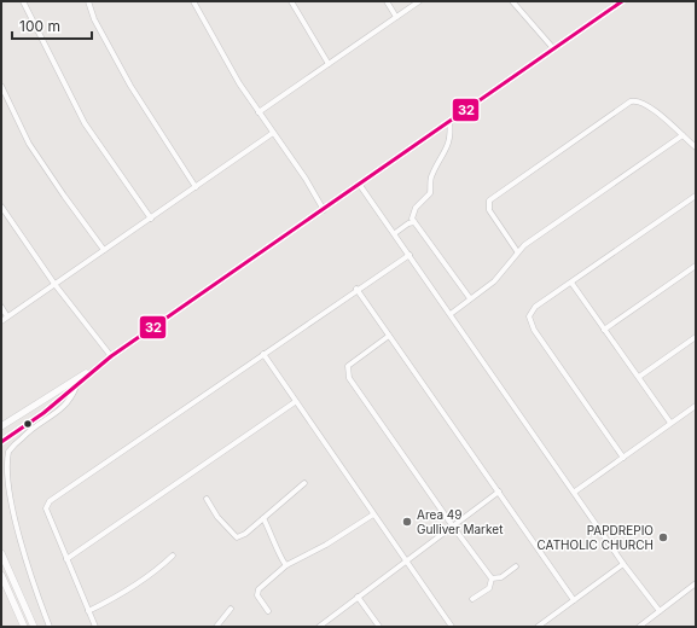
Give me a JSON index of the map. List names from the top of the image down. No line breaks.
{"places":["Area 49 Gulliver Market","PAPDREPIO CATHOLIC CHURCH"],"lines":["transit line 32"],"scale_bar":"100 m"}
